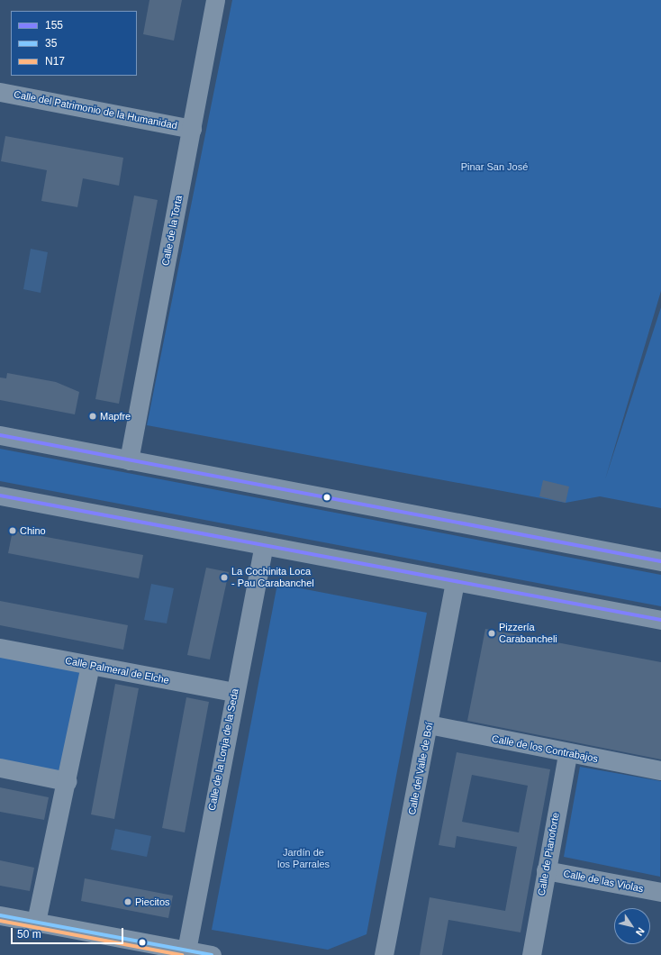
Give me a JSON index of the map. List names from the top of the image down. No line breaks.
{"streets":{"street":["Calle del Patrimonio de la Humanidad","Calle de la Torta","Calle Palmeral de Elche","Calle de los Contrabajos","Calle de la Lonja de la Seda","Calle del Valle de Boí","Calle de Pianoforte","Calle de las Violas"]},"crossings":[["Calle del Patrimonio de la Humanidad","Calle de la Torta"],["Calle Palmeral de Elche","Calle de la Lonja de la Seda"],["Calle de los Contrabajos","Calle del Valle de Boí"],["Calle de los Contrabajos","Calle de Pianoforte"],["Calle de Pianoforte","Calle de las Violas"]],"parks":["Pinar San José","Jardín de los Parrales"],"places":["Mapfre","Chino","La Cochinita Loca - Pau Carabanchel","Pizzería Carabancheli","Piecitos"],"lines":["transit line 155","transit line 35","transit line N17"],"legend":["155","35","N17"],"scale_bar":"50 m","north":"bottom right"}
